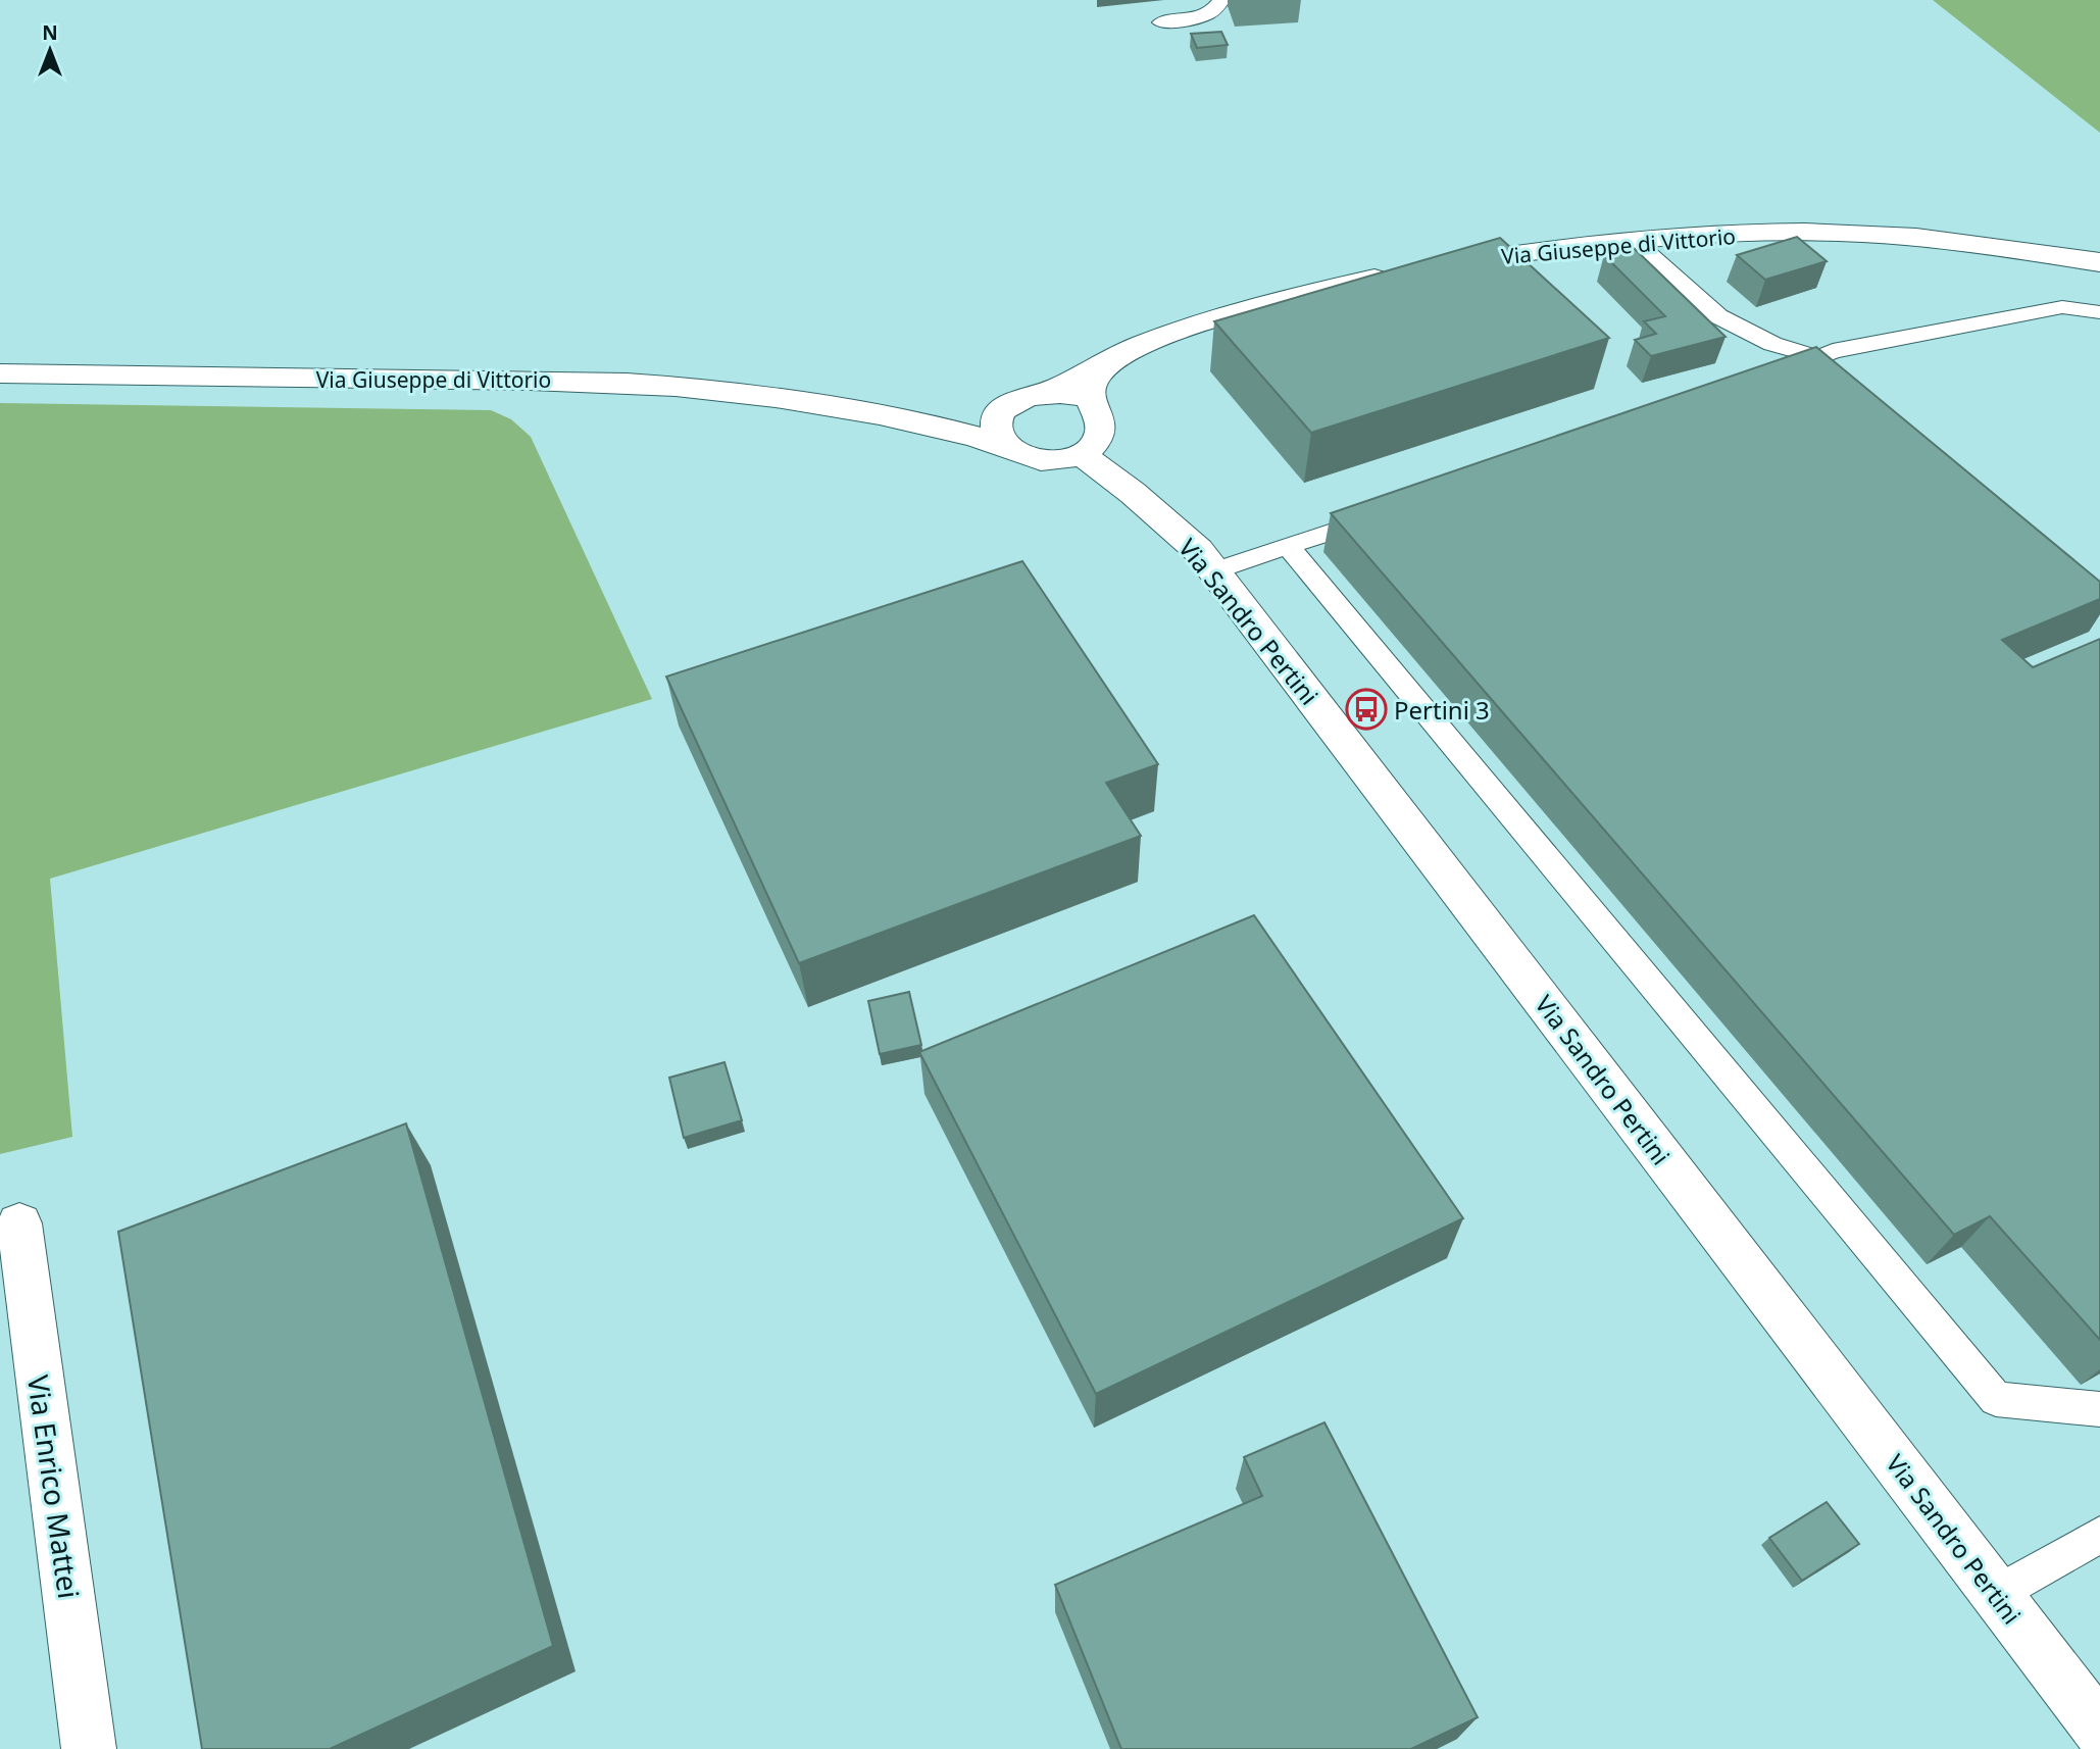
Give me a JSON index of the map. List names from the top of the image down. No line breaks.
{"streets":{"street":["Via Giuseppe di Vittorio","Via Sandro Pertini","Via Enrico Mattei"]},"crossings":[["Via Giuseppe di Vittorio","Via Sandro Pertini"]],"places":{"bus stop":["Pertini 3"]},"north":"top"}
